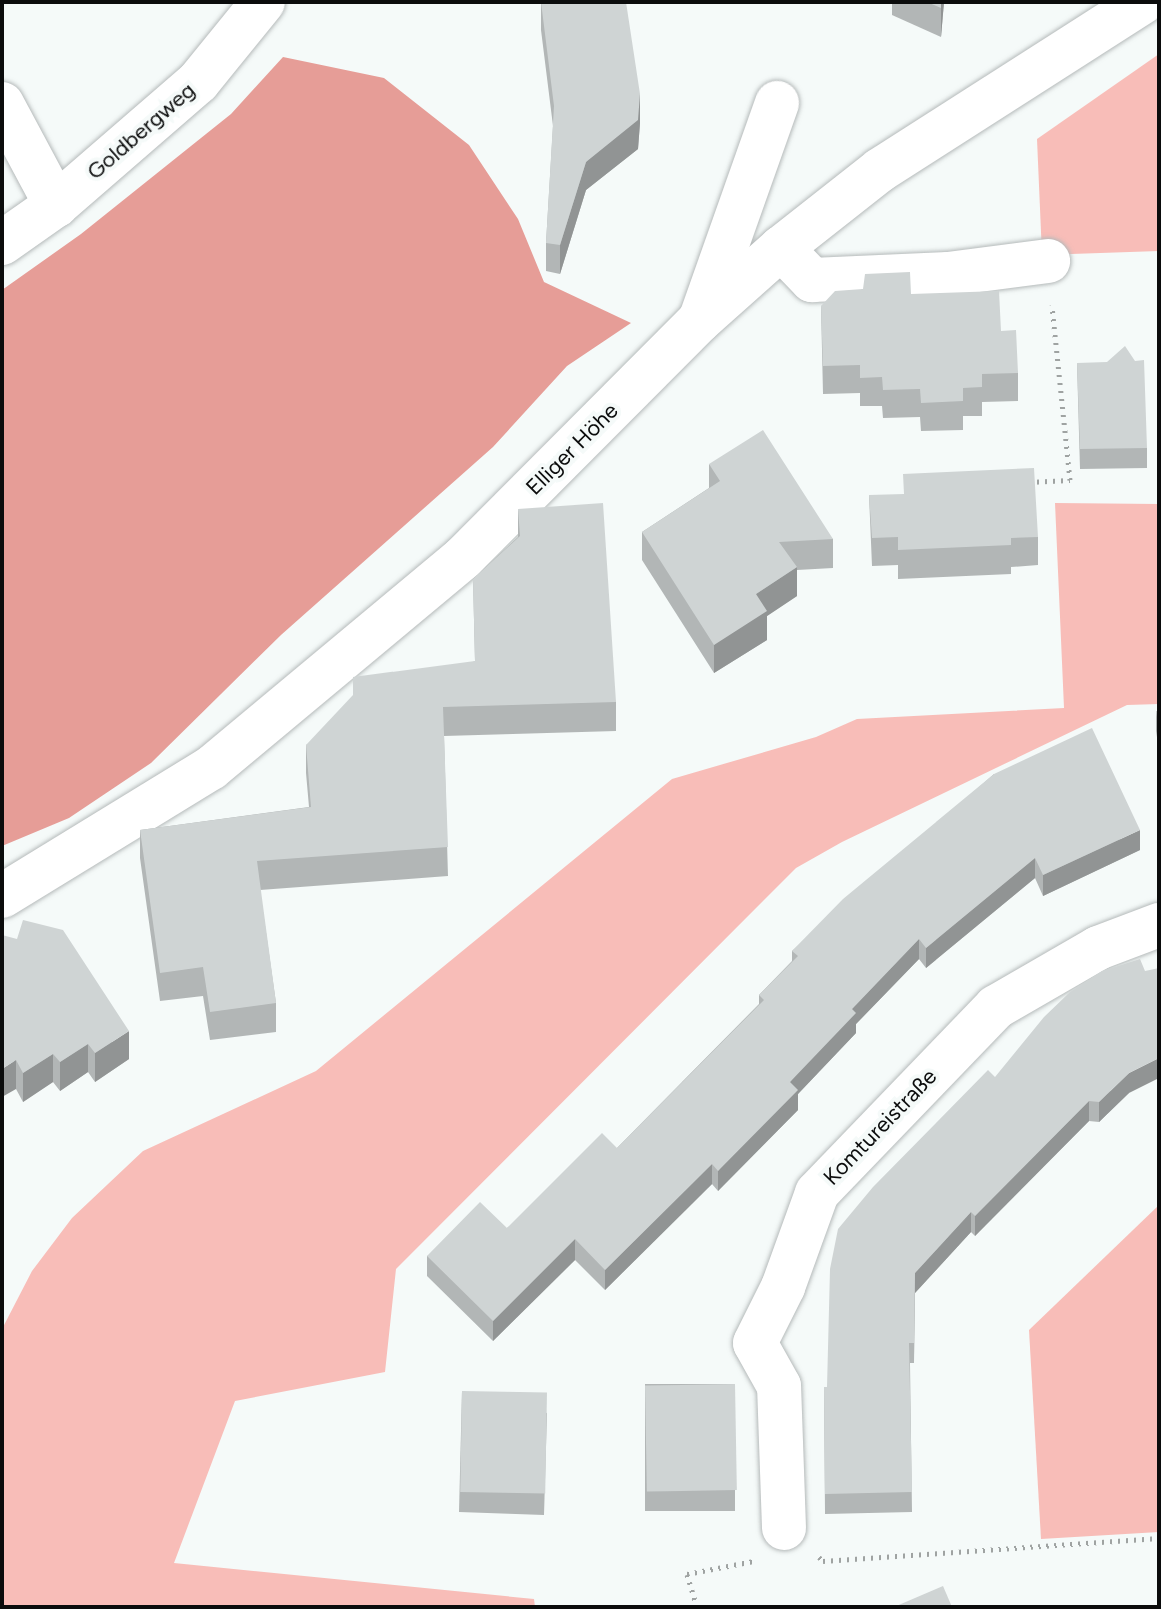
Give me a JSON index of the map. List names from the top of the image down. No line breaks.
{"streets":{"street":["Goldbergweg","Elliger Höhe","Komtureistraße"]}}
